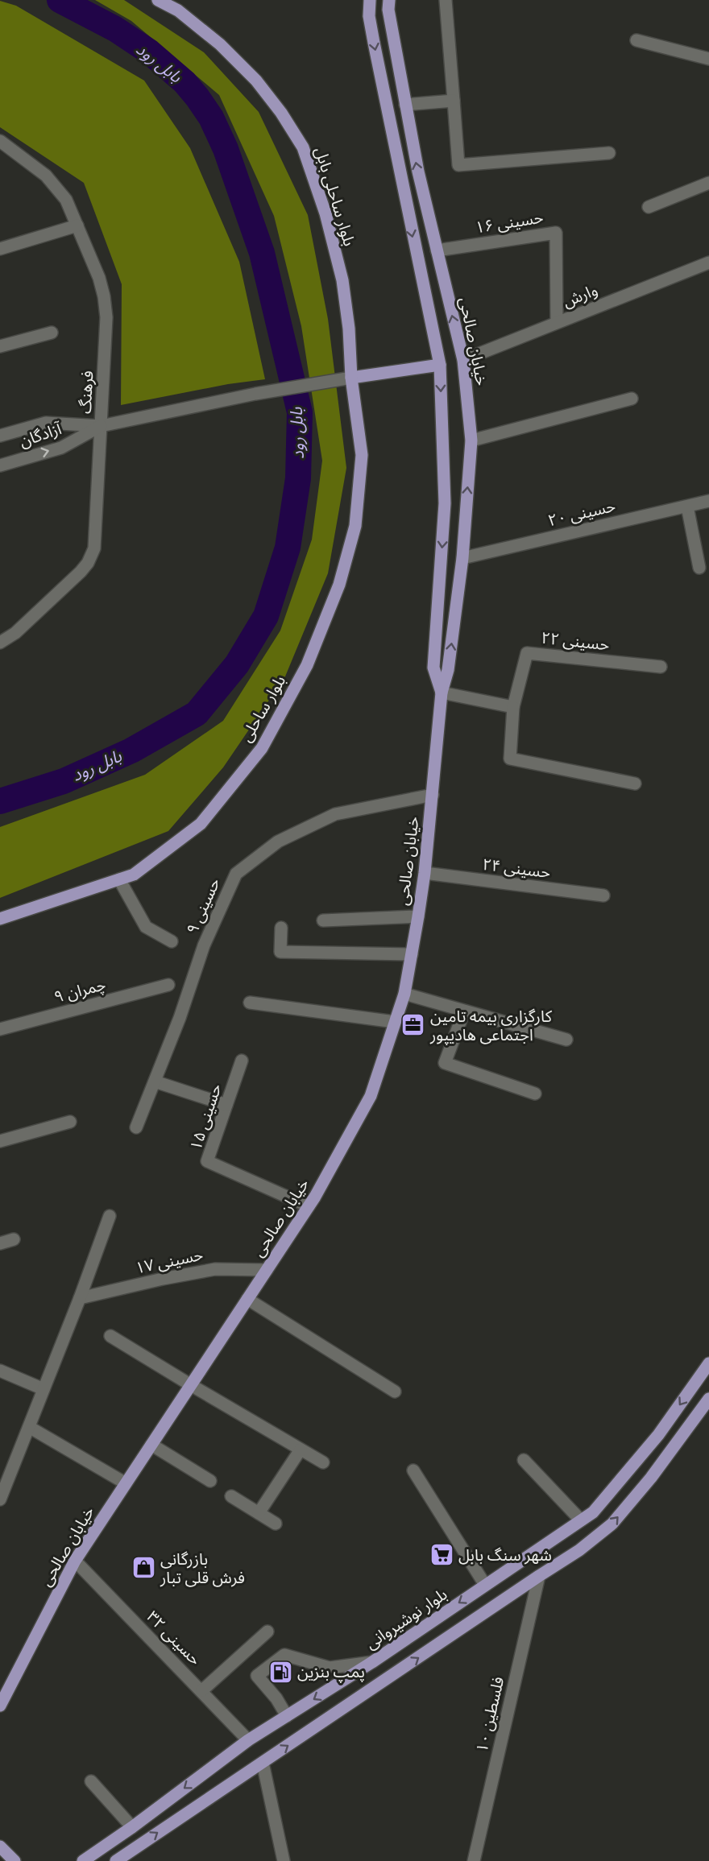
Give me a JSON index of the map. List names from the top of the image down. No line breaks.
{"streets":{"main road":["بلوار ساحلی بابل","خيابان صالحی","بلوار ساحلی","بلوار نوشیروانی"],"street":["حسینی ۱۶","وارش","فرهنگ","آزادگان","حسینی ٢٠","حسینی ۲۲","حسینی ۲۴","حسینی ٩","چمران ۹","حسینی ۱۵","حسینی ۱۷","حسینی ۳۲","فلسطین ۱۰"]},"crossings":[["بلوار ساحلی بابل","بلوار ساحلی"],["حسینی ۱۶","وارش"],["حسینی ۱۶","خيابان صالحی"],["وارش","خيابان صالحی"],["خيابان صالحی","حسینی ٢٠"],["خيابان صالحی","حسینی ۲۴"],["خيابان صالحی","حسینی ٩"],["خيابان صالحی","حسینی ۱۵"],["خيابان صالحی","حسینی ۱۷"],["خيابان صالحی","حسینی ۳۲"],["فرهنگ","آزادگان"],["بلوار نوشیروانی","حسینی ۳۲"]],"water":["بابل رود"],"places":{"office":["کارگزاری بیمه تامین اجتماعی هادیپور"],"supermarket":["شهر سنگ بابل"],"shop":["بازرگانی فرش قلی تبار"],"fuel station":["پمپ بنزین"]}}
